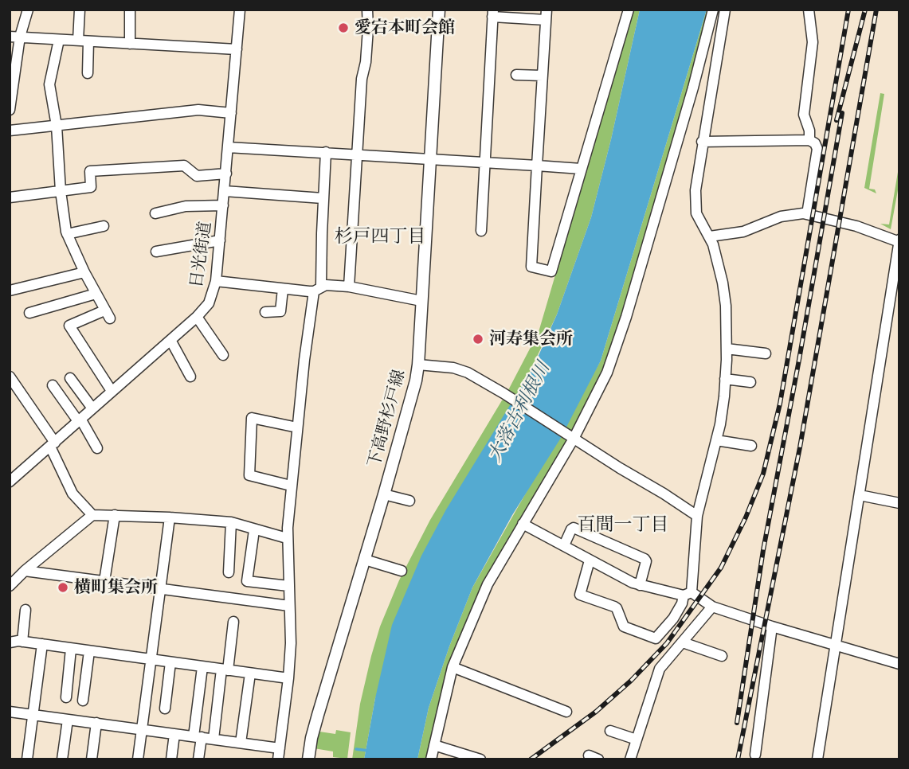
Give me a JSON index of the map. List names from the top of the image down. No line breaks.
{"streets":{"main road":["下高野杉戸線"],"street":["日光街道"]},"districts":["杉戸四丁目","百間一丁目"],"water":["大落古利根川"],"places":["愛宕本町会館","河寿集会所","横町集会所"]}
